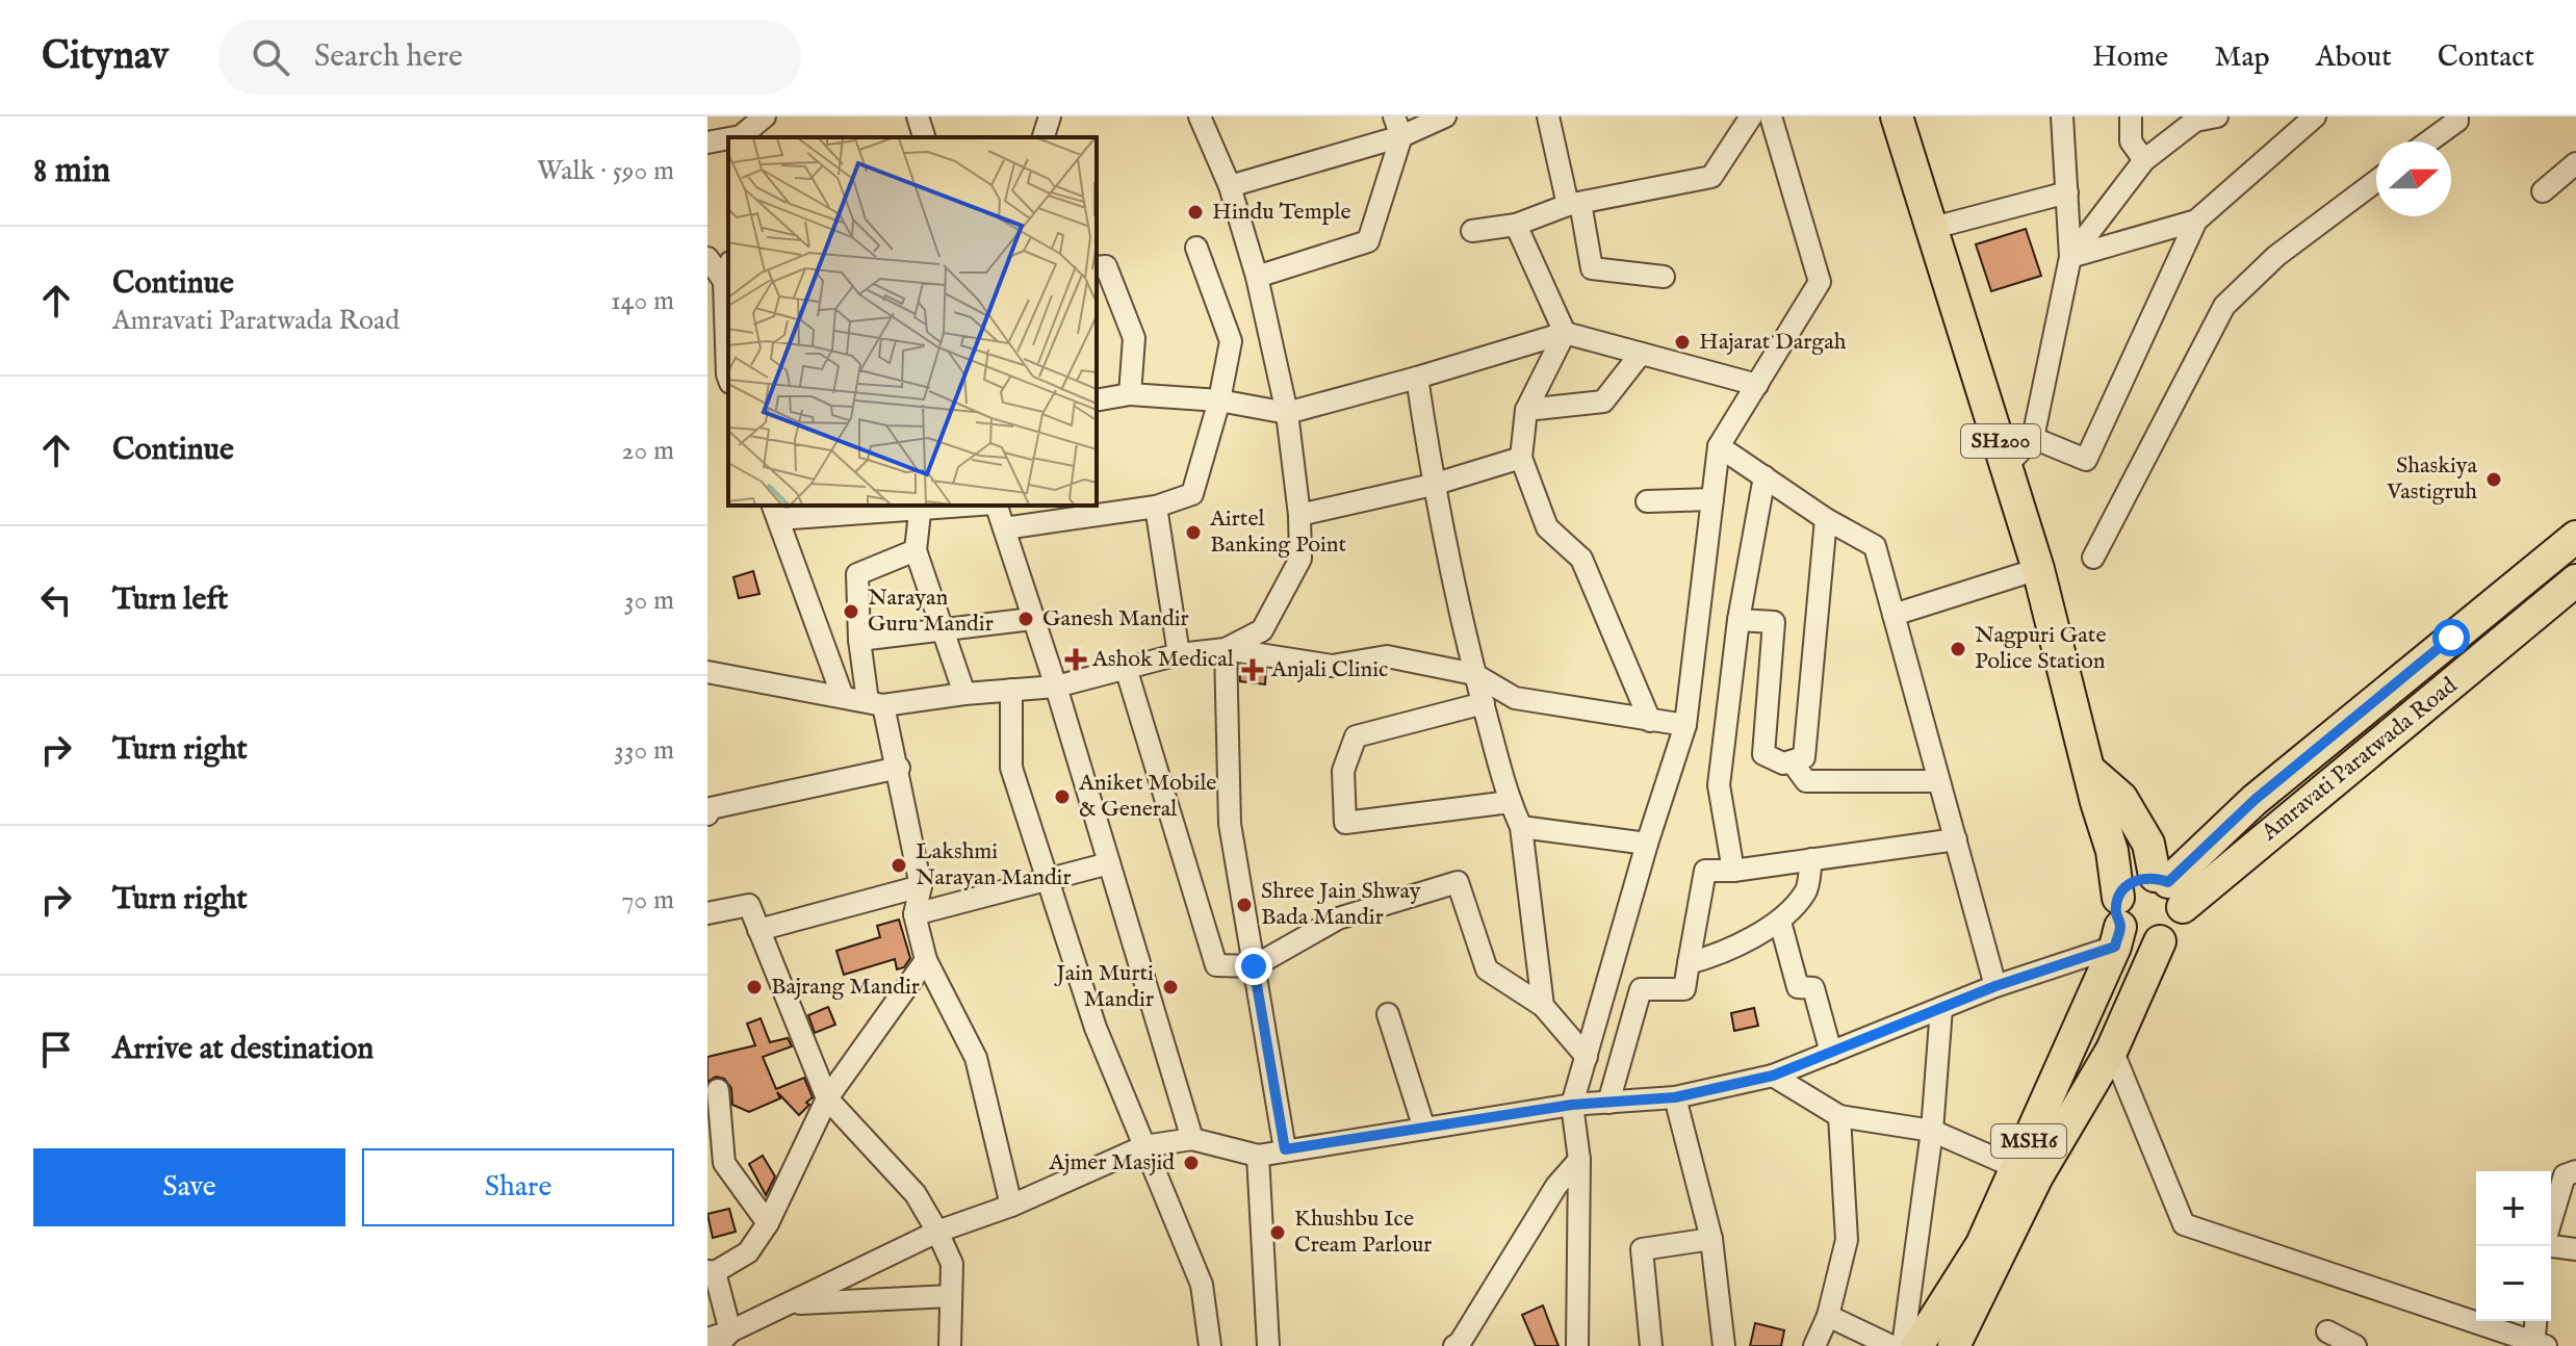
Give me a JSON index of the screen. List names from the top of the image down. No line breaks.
{"streets":{"main road":["SH200","Amravati Paratwada Road","MSH6"]},"crossings":[["SH200","Amravati Paratwada Road"],["SH200","MSH6"],["Amravati Paratwada Road","MSH6"]],"places":{"other":["Hindu Temple","Hajarat Dargah","Shaskiya Vastigruh","Airtel Banking Point","Narayan Guru Mandir","Ganesh Mandir","Nagpuri Gate Police Station","Aniket Mobile & General","Lakshmi Narayan Mandir","Shree Jain Shway Bada Mandir","Bajrang Mandir","Jain Murti Mandir","Ajmer Masjid","Khushbu Ice Cream Parlour"],"health":["Ashok Medical","Anjali Clinic"]},"north":"right","page":{"header":"Citynav","search":"Search here","nav":["Home","Map","About","Contact"],"heading":["8 min","Walk · 590 m"],"list":[["Continue","Amravati Paratwada Road","140 m"],["Continue","20 m"],["Turn left","30 m"],["Turn right","330 m"],["Turn right","70 m"],"Arrive at destination"],"buttons":["Save","Share"],"map_buttons":["+","−"]}}
